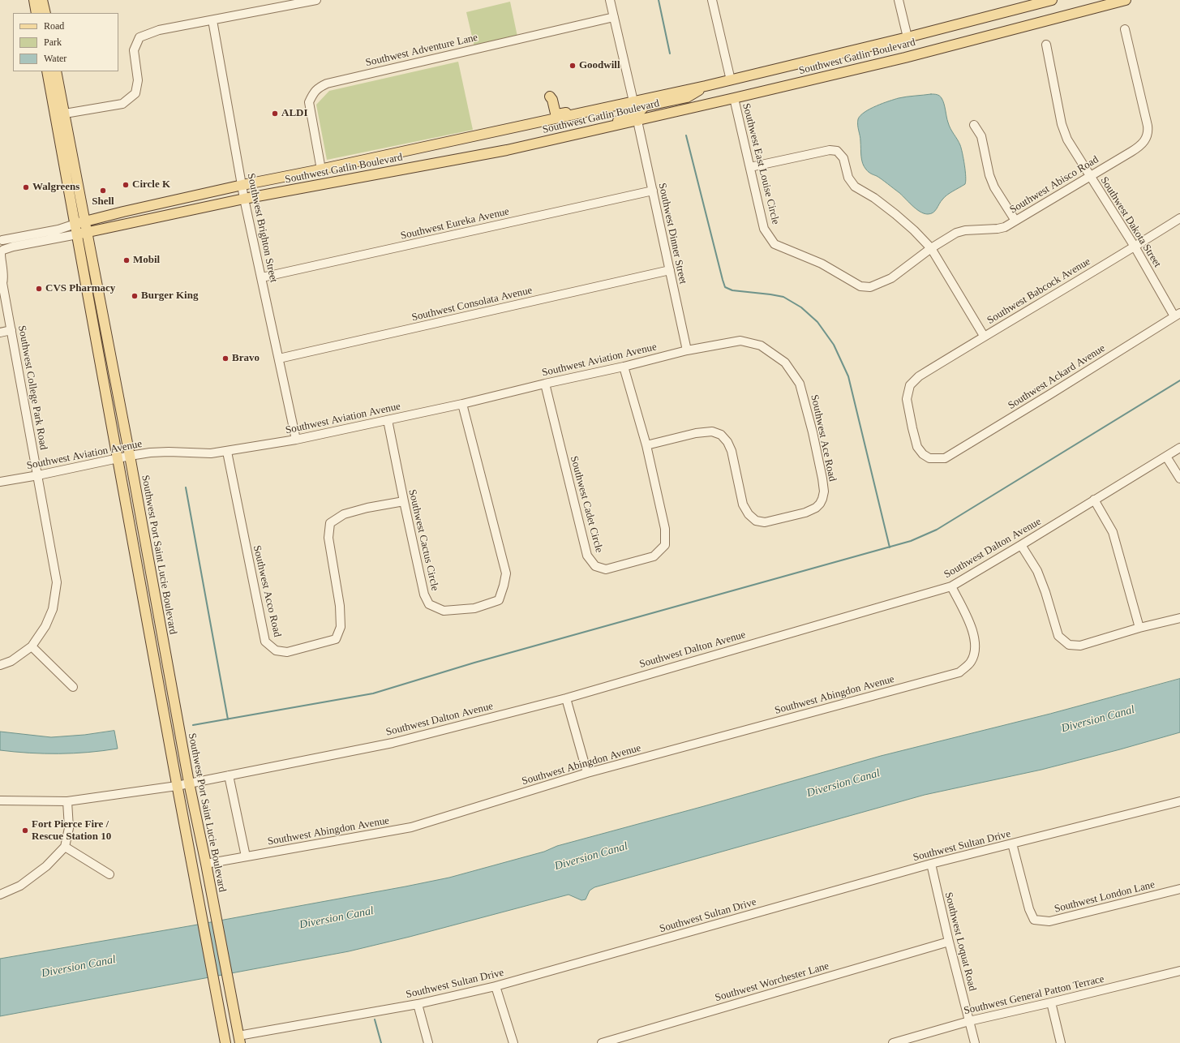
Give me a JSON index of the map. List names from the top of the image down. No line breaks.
{"streets":{"main road":["Southwest Gatlin Boulevard","Southwest Port Saint Lucie Boulevard"],"street":["Southwest Adventure Lane","Southwest East Louise Circle","Southwest Abisco Road","Southwest Dakota Street","Southwest Eureka Avenue","Southwest Brighton Street","Southwest Dinner Street","Southwest Babcock Avenue","Southwest Consolata Avenue","Southwest Aviation Avenue","Southwest Ackard Avenue","Southwest College Park Road","Southwest Ace Road","Southwest Cadet Circle","Southwest Cactus Circle","Southwest Dalton Avenue","Southwest Acco Road","Southwest Abingdon Avenue","Southwest Sultan Drive","Southwest London Lane","Southwest Loquat Road","Southwest Worchester Lane","Southwest General Patton Terrace"]},"crossings":[["Southwest Adventure Lane","Southwest Gatlin Boulevard"],["Southwest Gatlin Boulevard","Southwest East Louise Circle"],["Southwest Gatlin Boulevard","Southwest Brighton Street"],["Southwest Gatlin Boulevard","Southwest Dinner Street"],["Southwest Gatlin Boulevard","Southwest Port Saint Lucie Boulevard"],["Southwest East Louise Circle","Southwest Abisco Road"],["Southwest Abisco Road","Southwest Dakota Street"],["Southwest Dakota Street","Southwest Babcock Avenue"],["Southwest Dakota Street","Southwest Ackard Avenue"],["Southwest Eureka Avenue","Southwest Brighton Street"],["Southwest Eureka Avenue","Southwest Dinner Street"],["Southwest Brighton Street","Southwest Consolata Avenue"],["Southwest Brighton Street","Southwest Aviation Avenue"],["Southwest Dinner Street","Southwest Consolata Avenue"],["Southwest Dinner Street","Southwest Aviation Avenue"],["Southwest Dinner Street","Southwest Ace Road"],["Southwest Babcock Avenue","Southwest Ackard Avenue"],["Southwest Aviation Avenue","Southwest College Park Road"],["Southwest Aviation Avenue","Southwest Ace Road"],["Southwest Aviation Avenue","Southwest Cadet Circle"],["Southwest Aviation Avenue","Southwest Cactus Circle"],["Southwest Aviation Avenue","Southwest Port Saint Lucie Boulevard"],["Southwest Aviation Avenue","Southwest Acco Road"],["Southwest Ace Road","Southwest Cadet Circle"],["Southwest Cactus Circle","Southwest Acco Road"],["Southwest Dalton Avenue","Southwest Port Saint Lucie Boulevard"],["Southwest Dalton Avenue","Southwest Abingdon Avenue"],["Southwest Port Saint Lucie Boulevard","Southwest Abingdon Avenue"],["Southwest Port Saint Lucie Boulevard","Southwest Sultan Drive"],["Southwest Sultan Drive","Southwest London Lane"],["Southwest Sultan Drive","Southwest Loquat Road"],["Southwest Loquat Road","Southwest Worchester Lane"],["Southwest Loquat Road","Southwest General Patton Terrace"]],"water":["Diversion Canal"],"places":["Goodwill","ALDI","Circle K","Walgreens","Shell","Mobil","CVS Pharmacy","Burger King","Bravo","Fort Pierce Fire / Rescue Station 10"],"legend":["Road","Park","Water"]}
